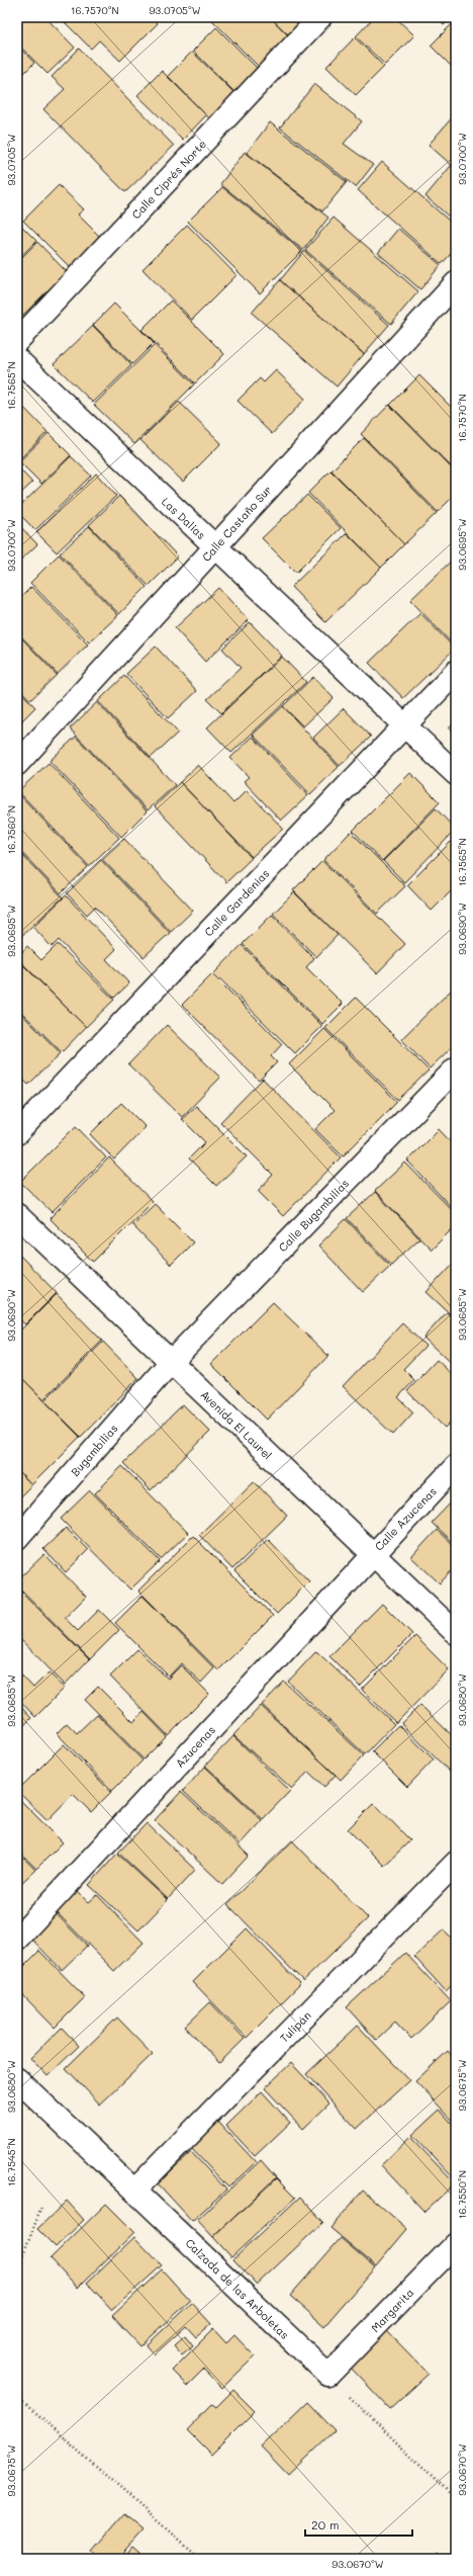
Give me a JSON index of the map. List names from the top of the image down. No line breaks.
{"streets":{"street":["Calle Ciprés Norte","Las Dalias","Calle Castaño Sur","Calle Gardenias","Calle Bugambilias","Avenida El Laurel","Bugambilias","Calle Azucenas","Azucenas","Tulipán","Calzada de las Arboletas","Margarita"]},"crossings":[["Las Dalias","Calle Castaño Sur"],["Las Dalias","Calle Gardenias"],["Calle Bugambilias","Avenida El Laurel"],["Calle Bugambilias","Bugambilias"],["Avenida El Laurel","Bugambilias"],["Avenida El Laurel","Calle Azucenas"],["Avenida El Laurel","Azucenas"],["Calle Azucenas","Azucenas"],["Tulipán","Calzada de las Arboletas"],["Calzada de las Arboletas","Margarita"]],"scale_bar":"20 m","coordinates":["16.7570°N","93.0705°W","93.0700°W","16.7565°N","93.0695°W","16.7560°N","93.0690°W","93.0685°W","93.0680°W","93.0675°W","16.7545°N","16.7550°N","93.0670°W"]}
